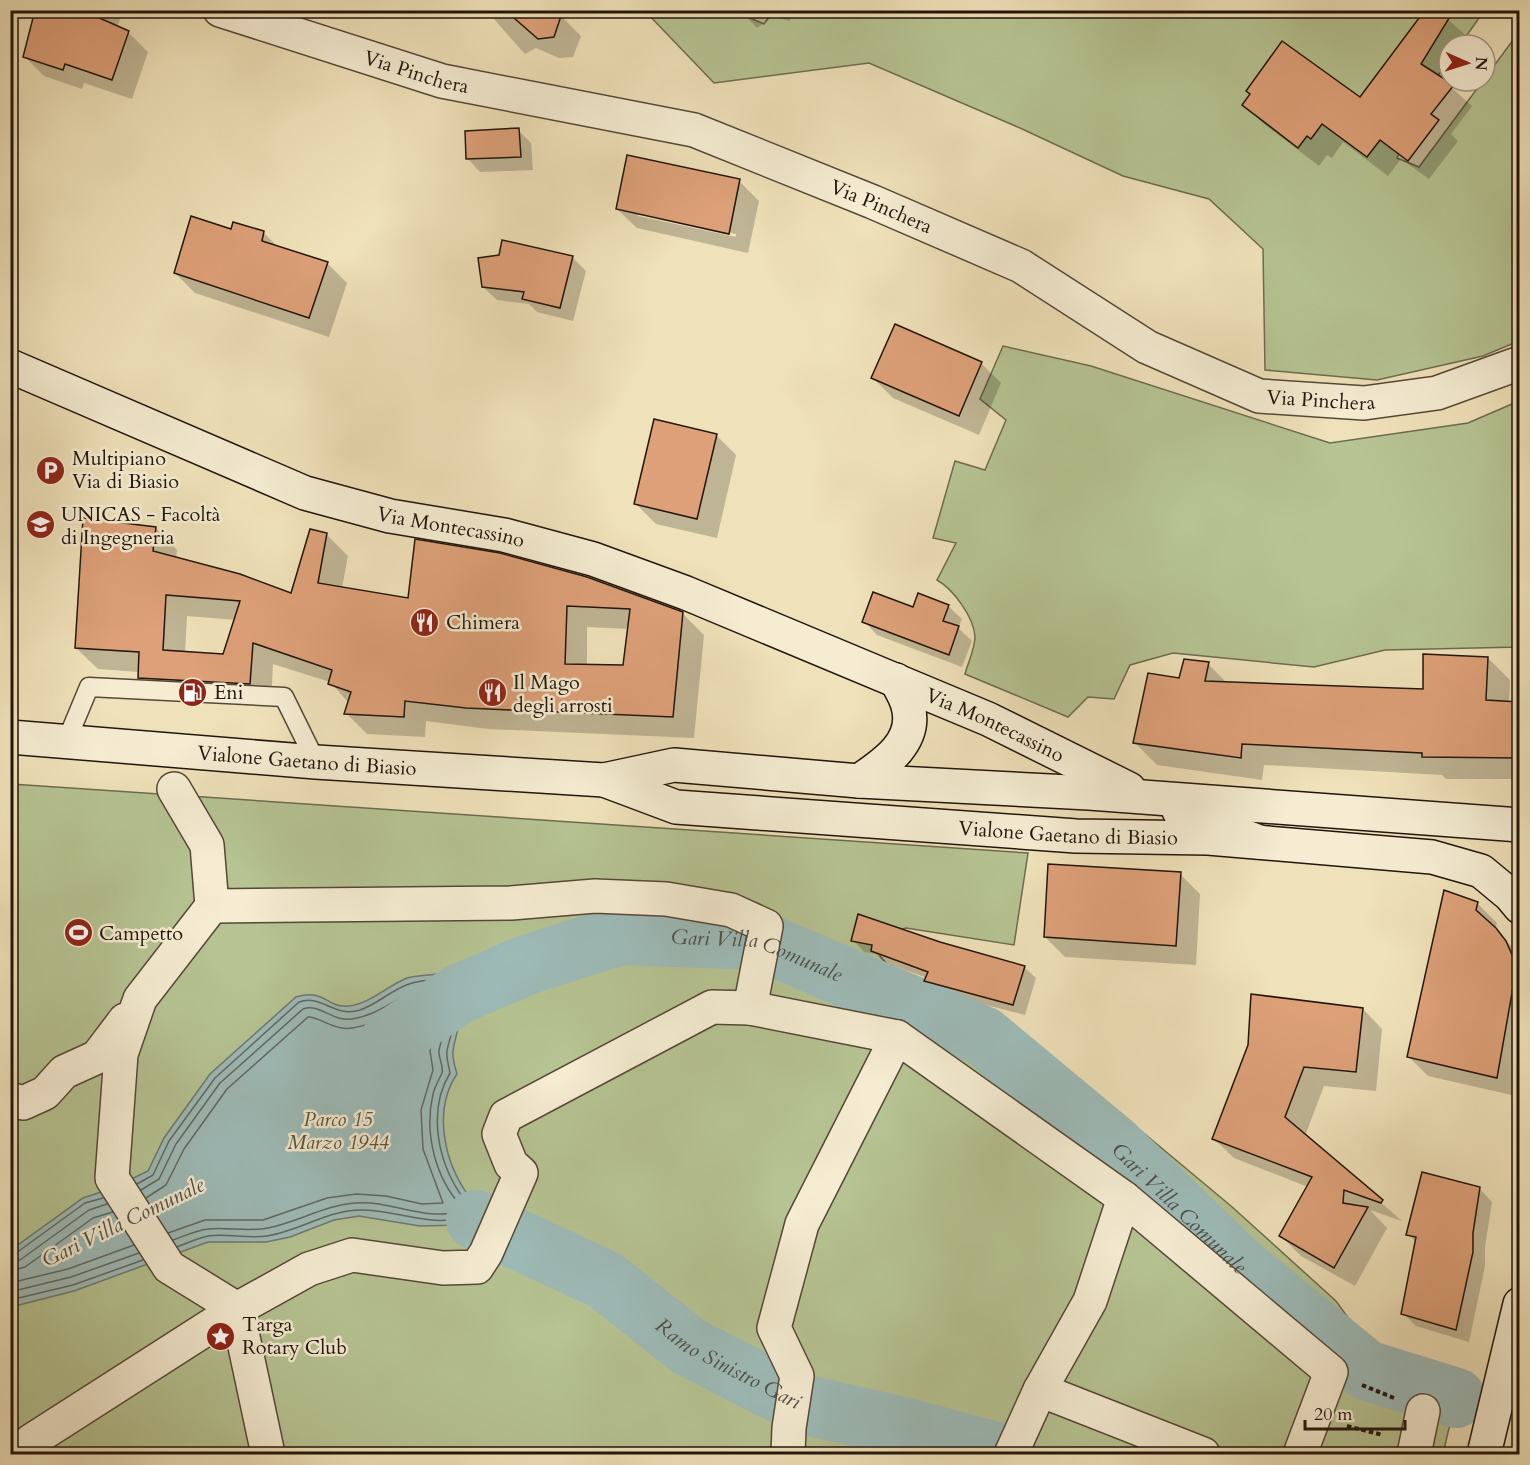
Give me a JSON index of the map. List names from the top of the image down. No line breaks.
{"streets":{"street":["Via Pinchera","Via Montecassino","Vialone Gaetano di Biasio"]},"crossings":[["Via Montecassino","Vialone Gaetano di Biasio"]],"water":["Gari Villa Comunale","Ramo Sinistro Gari"],"parks":["Parco 15 Marzo 1944"],"places":{"parking":["Multipiano Via di Biasio"],"school or university":["UNICAS - Facoltà di Ingegneria"],"restaurant":["Chimera","Il Mago degli arrosti"],"fuel station":["Eni"],"sports":["Campetto"],"place":["Targa Rotary Club"]},"scale_bar":"20 m","north":"right"}
